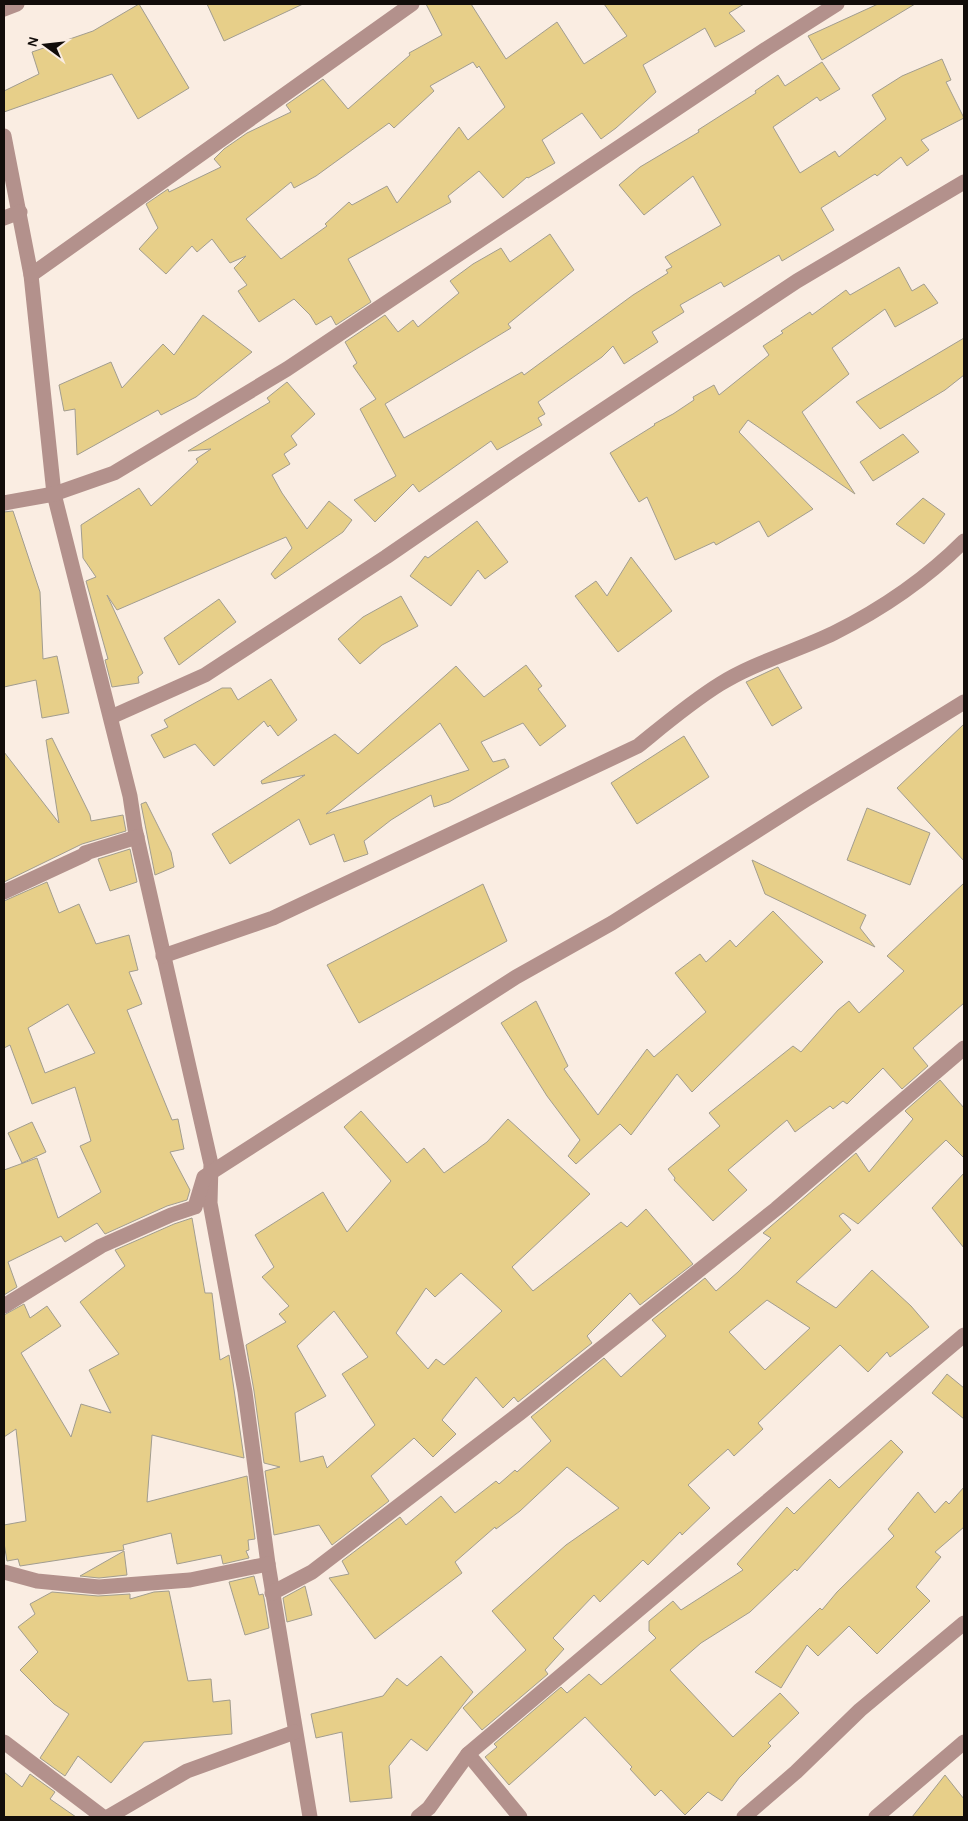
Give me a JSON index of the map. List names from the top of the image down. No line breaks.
{"north":"left"}
